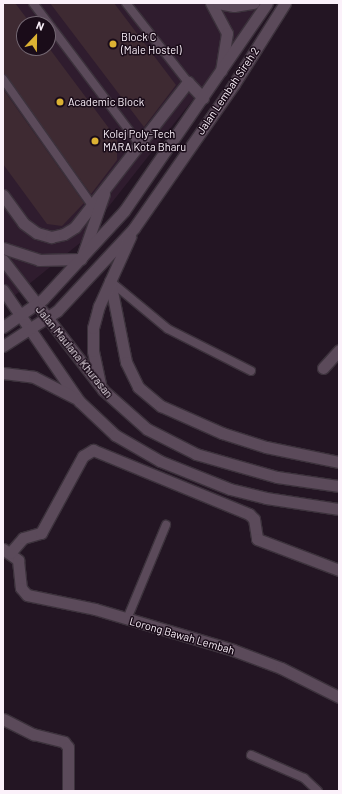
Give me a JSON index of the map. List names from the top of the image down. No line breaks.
{"streets":{"street":["Jalan Lembah Sireh 2","Jalan Maulana Khurasan","Lorong Bawah Lembah"]},"places":["Block C (Male Hostel)","Academic Block","Kolej Poly-Tech MARA Kota Bharu"],"north":"top"}
